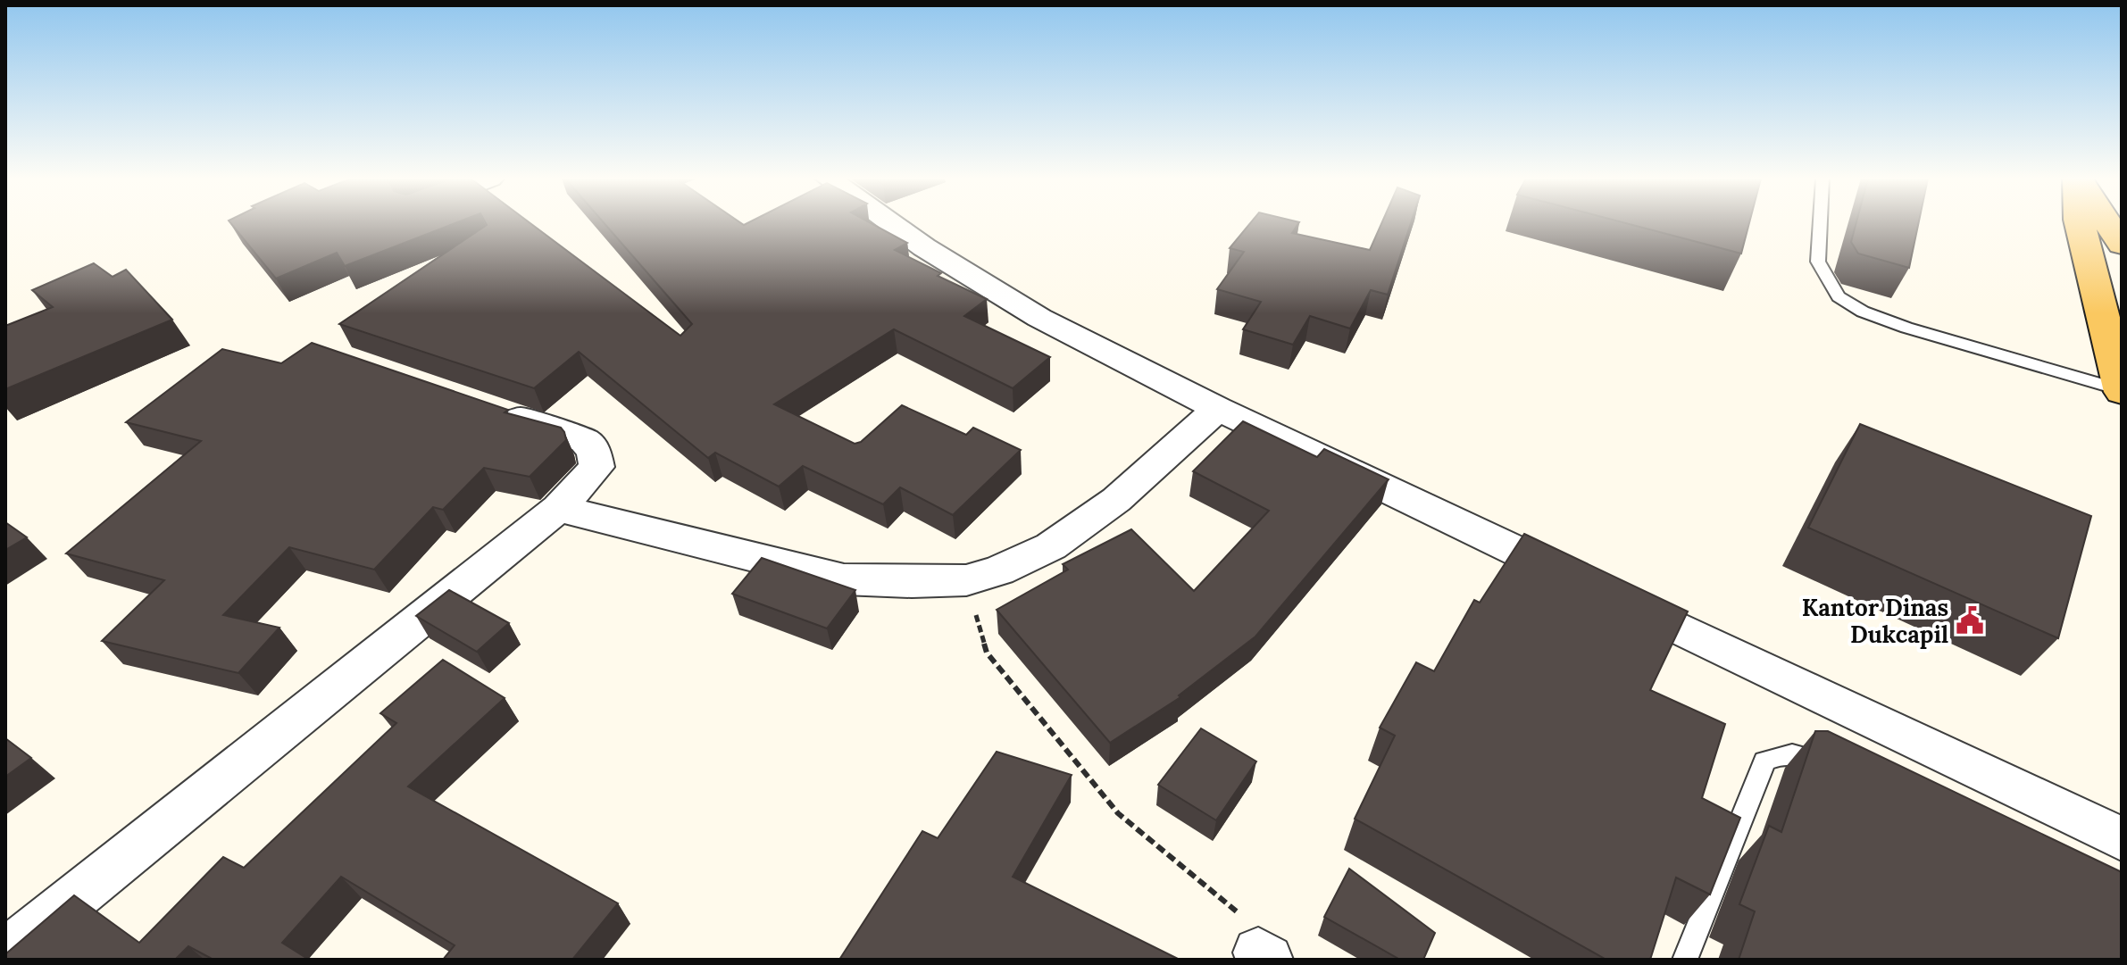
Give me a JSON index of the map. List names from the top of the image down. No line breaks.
{"places":{"public building":["Kantor Dinas Dukcapil"]}}
